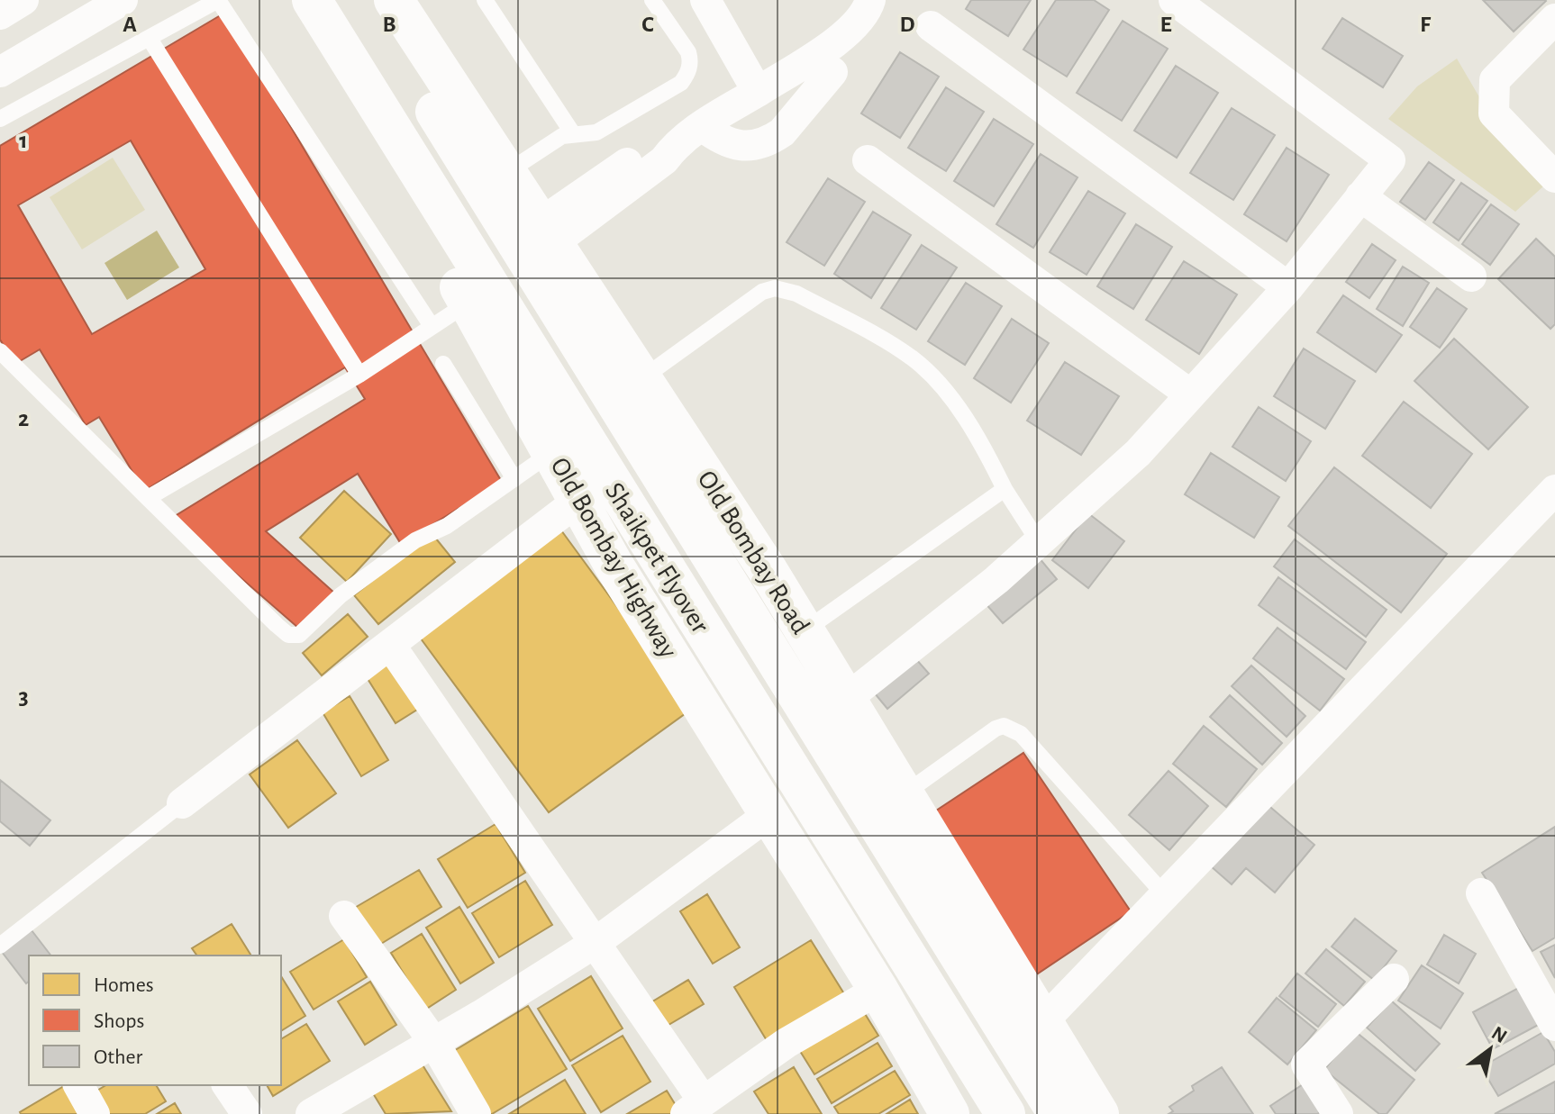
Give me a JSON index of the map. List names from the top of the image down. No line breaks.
{"streets":{"main road":["Old Bombay Road","Old Bombay Highway","Shaikpet Flyover"]},"legend":["Homes","Shops","Other"],"north":"top right","grid":{"columns":["A","B","C","D","E","F"],"rows":["1","2","3"]}}
